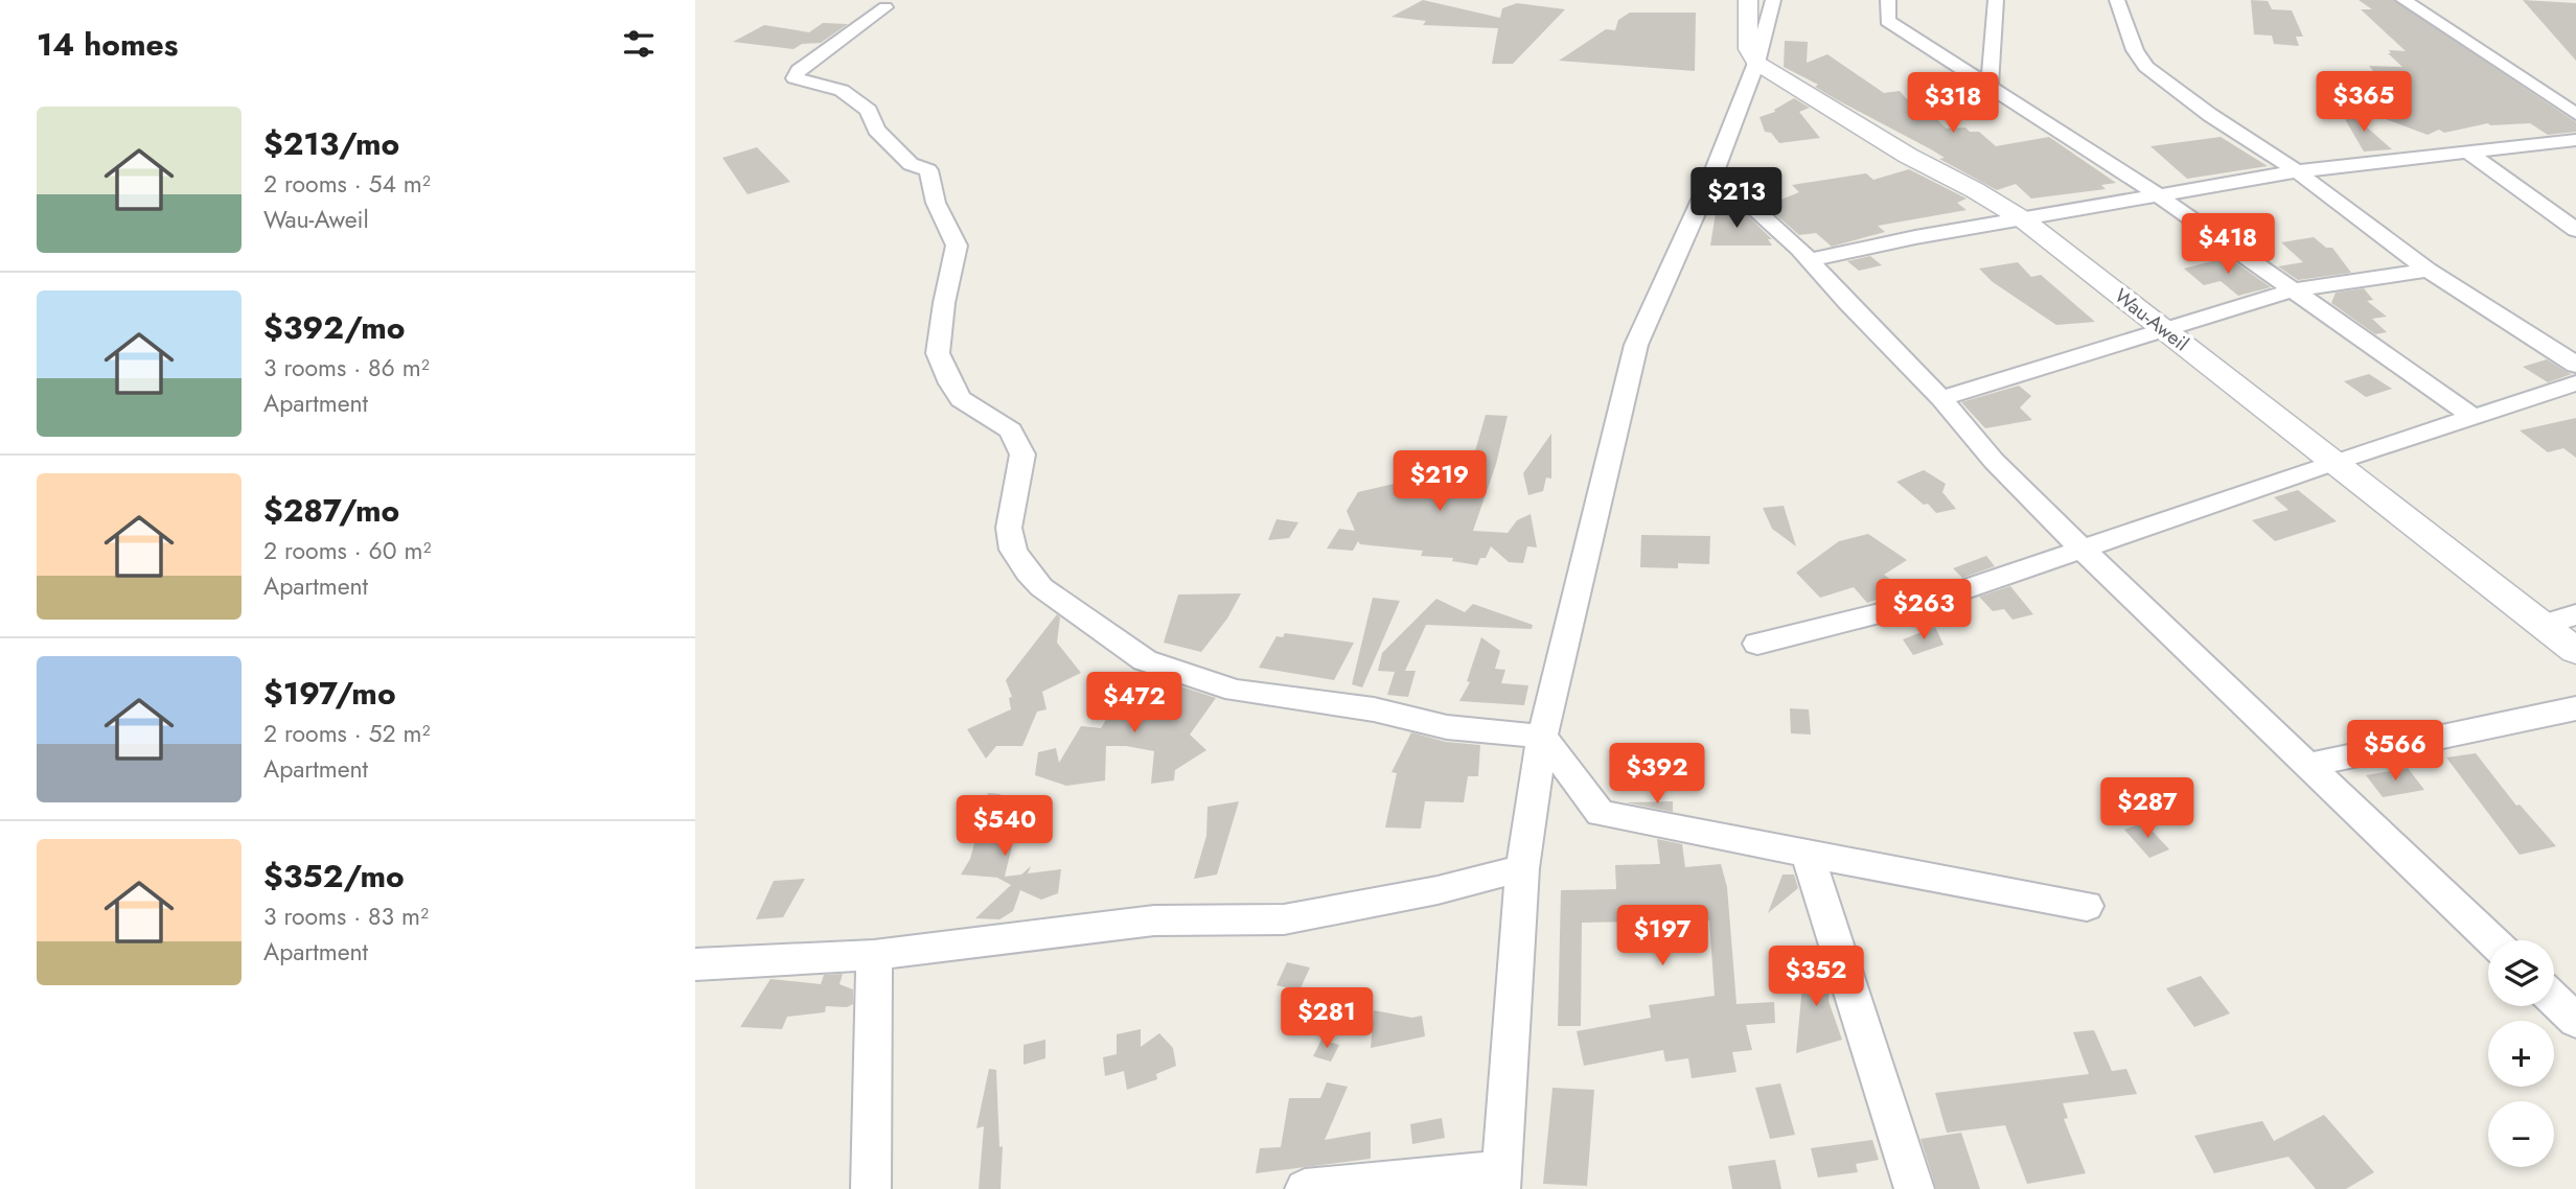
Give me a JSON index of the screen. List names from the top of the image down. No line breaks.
{"streets":{"street":["Wau-Aweil"]},"page":{"heading":"14 homes","price":["$365","$318","$213","$418","$219","$263","$472","$566","$392","$287","$540","$197","$352","$281"],"list":[{"name":"$213/mo","note":"2 rooms · 54 m² · Wau-Aweil"},{"name":"$392/mo","note":"3 rooms · 86 m² · Apartment"},{"name":"$287/mo","note":"2 rooms · 60 m² · Apartment"},{"name":"$197/mo","note":"2 rooms · 52 m² · Apartment"},{"name":"$352/mo","note":"3 rooms · 83 m² · Apartment"}],"map_buttons":["+","−"]}}
